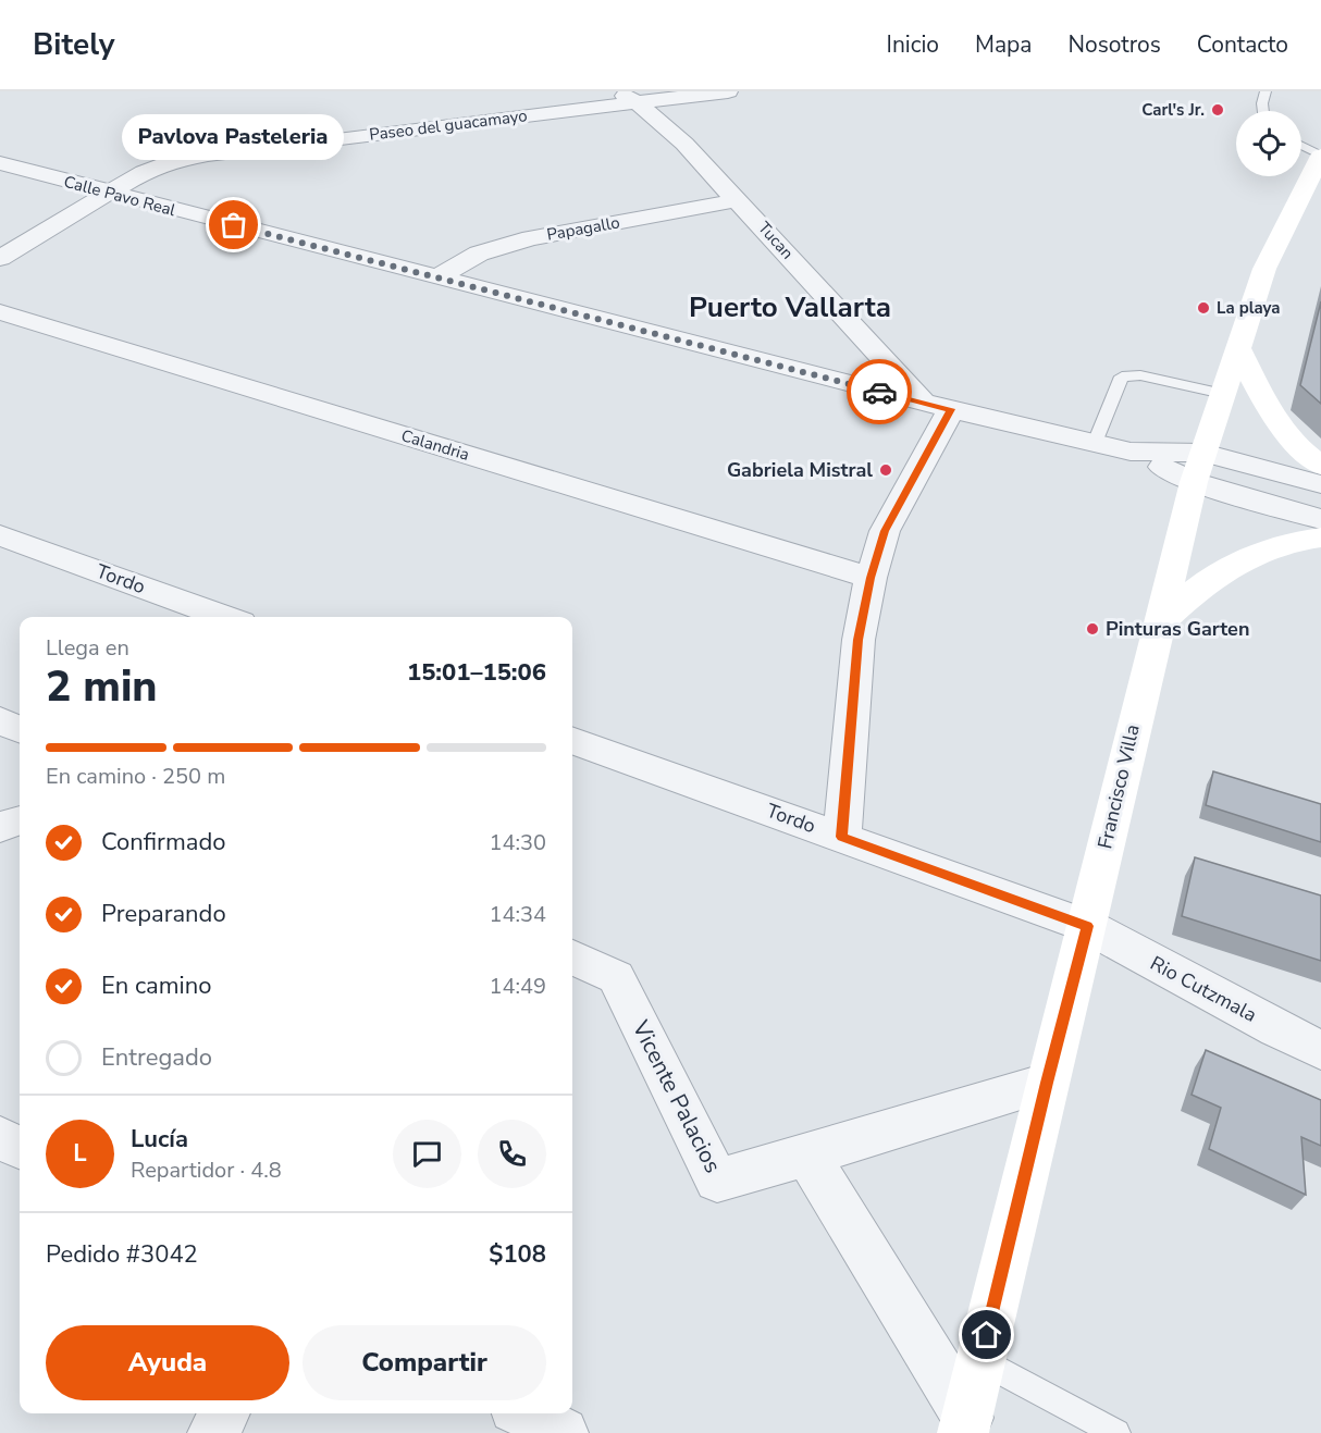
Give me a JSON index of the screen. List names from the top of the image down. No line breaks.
{"streets":{"street":["Paseo del guacamayo","Calle Pavo Real","Papagallo","Tucan","Calandria","Tordo","Francisco Villa","Rio Cutzmala","Vicente Palacios"]},"crossings":[["Paseo del guacamayo","Calle Pavo Real"],["Paseo del guacamayo","Tucan"],["Calle Pavo Real","Papagallo"],["Calle Pavo Real","Tucan"],["Calle Pavo Real","Francisco Villa"],["Papagallo","Tucan"],["Tordo","Francisco Villa"],["Tordo","Rio Cutzmala"],["Francisco Villa","Rio Cutzmala"],["Francisco Villa","Vicente Palacios"]],"districts":["Puerto Vallarta"],"places":["Carl's Jr.","Pavlova Pasteleria","La playa","Gabriela Mistral","Pinturas Garten"],"page":{"header":"Bitely","nav":["Inicio","Mapa","Nosotros","Contacto"],"bubble":"Pavlova Pasteleria","heading":["2 min","Llega en","15:01–15:06"],"panel":["Lucía","Repartidor · 4.8","Pedido #3042","$108"],"bar":"En camino · 250 m","list":[["Confirmado","14:30"],["Preparando","14:34"],["En camino","14:49"],"Entregado"],"round":"L","buttons":["Ayuda","Compartir"]}}
